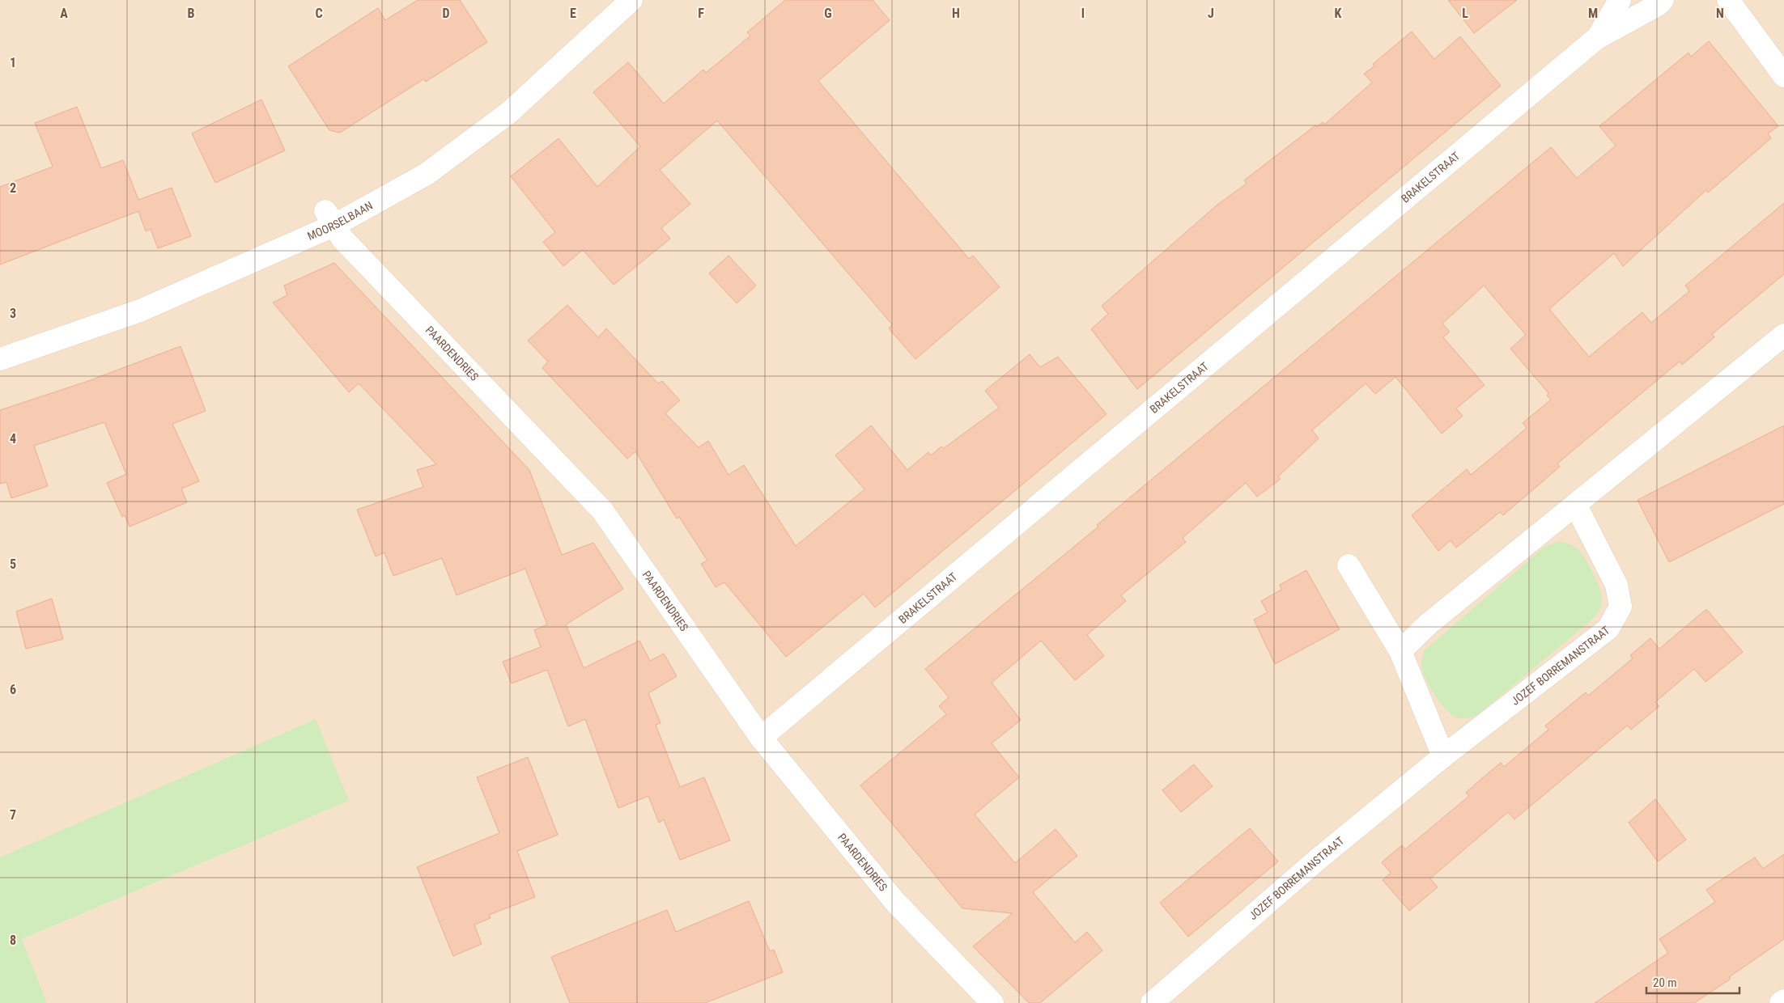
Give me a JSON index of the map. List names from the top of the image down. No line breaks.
{"streets":{"street":["BRAKELSTRAAT","MOORSELBAAN","PAARDENDRIES","JOZEF BORREMANSTRAAT"]},"crossings":[["BRAKELSTRAAT","PAARDENDRIES"],["MOORSELBAAN","PAARDENDRIES"]],"scale_bar":"20 m","grid":{"columns":["A","B","C","D","E","F","G","H","I","J","K","L","M","N"],"rows":["1","2","3","4","5","6","7","8"]}}
